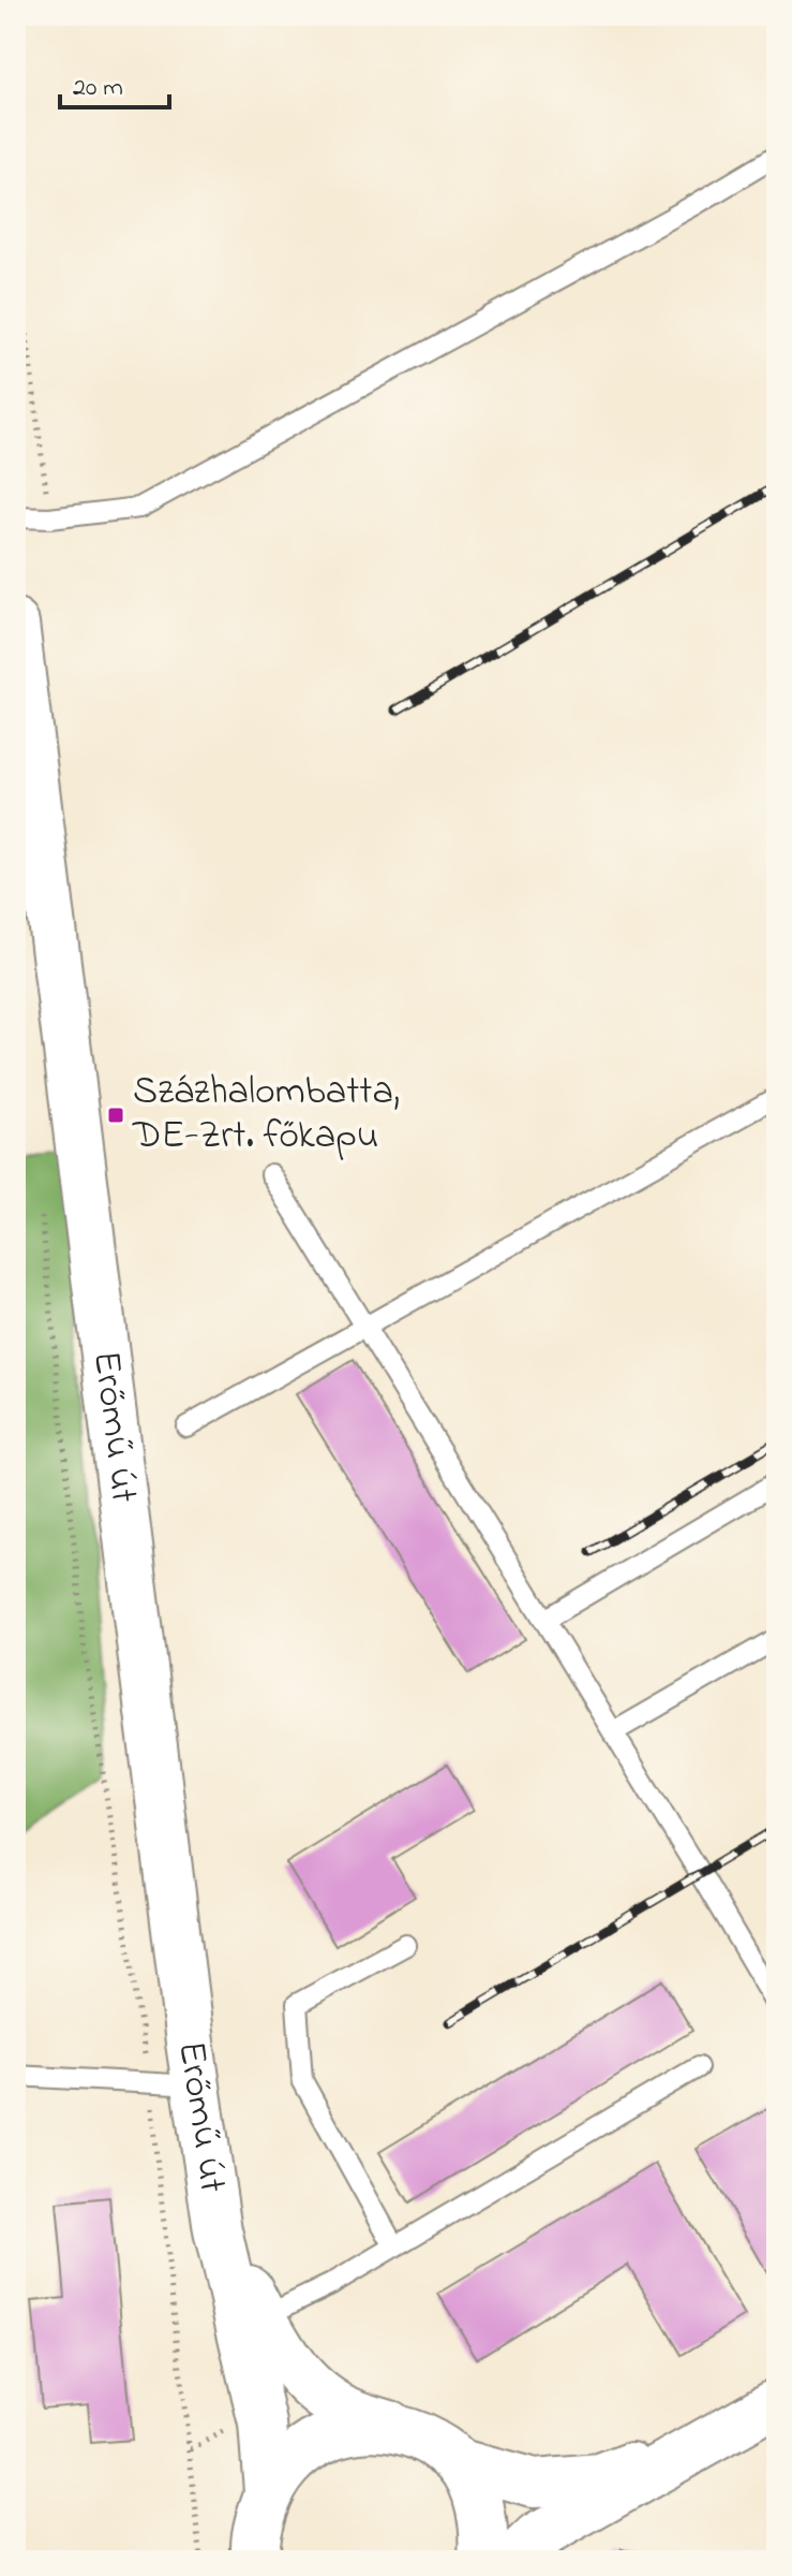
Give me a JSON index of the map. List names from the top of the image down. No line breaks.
{"streets":{"street":["Erőmű út"]},"places":{"transit":["Százhalombatta, DE-Zrt. főkapu"]},"scale_bar":"20 m"}
